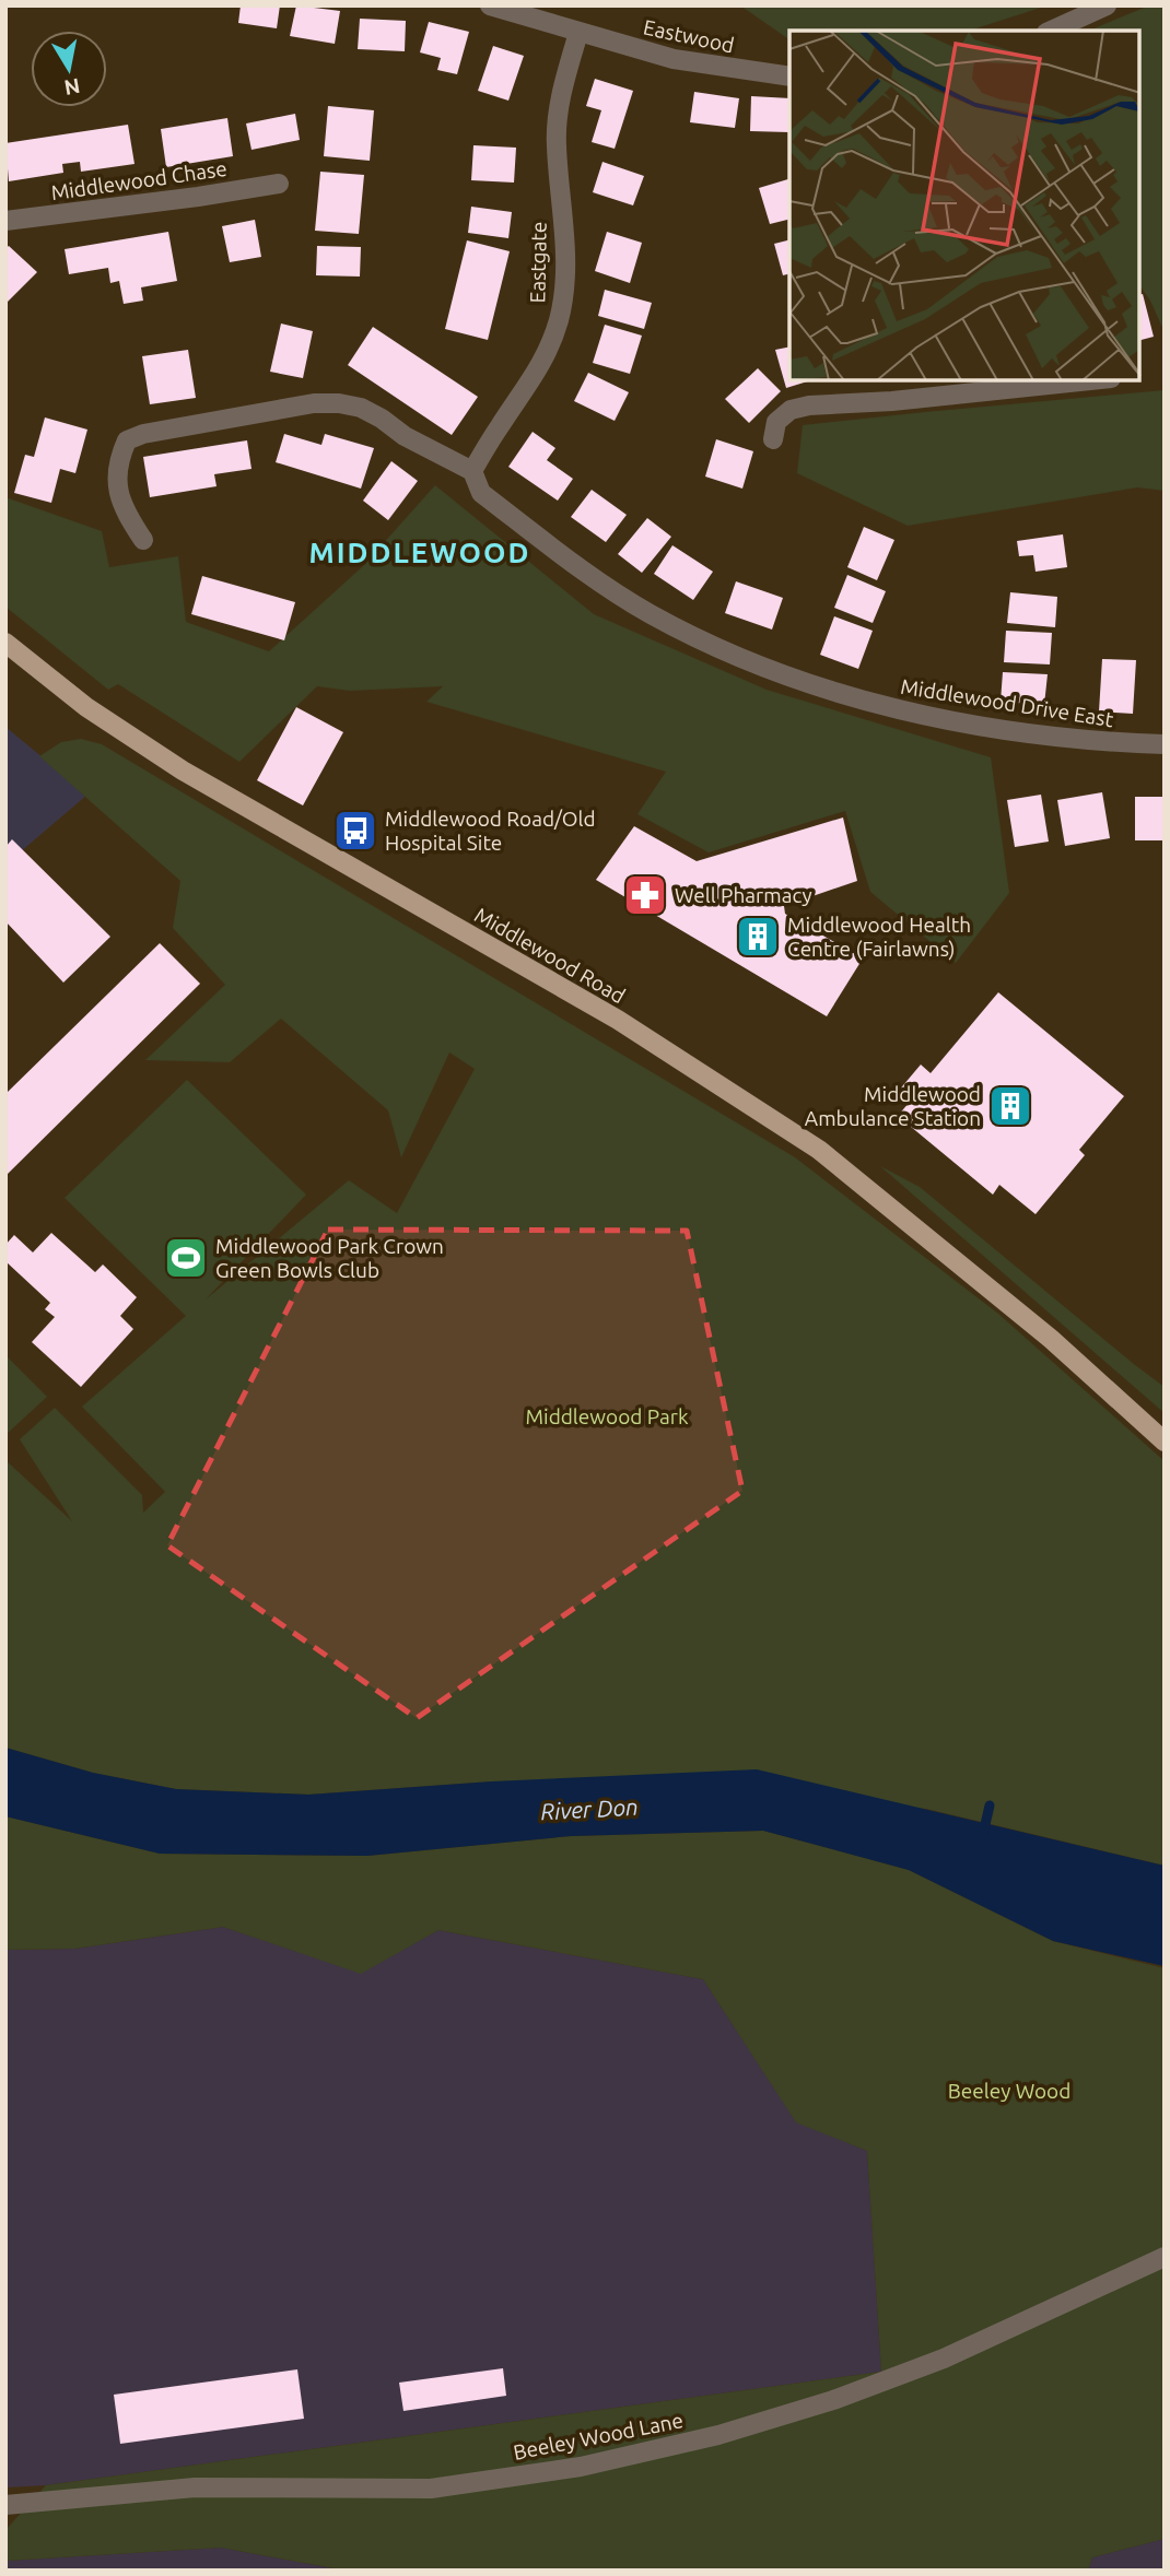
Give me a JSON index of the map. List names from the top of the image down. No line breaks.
{"streets":{"main road":["Middlewood Road"],"street":["Eastwood","Middlewood Chase","Eastgate","Middlewood Drive East","Beeley Wood Lane"]},"crossings":[["Eastwood","Eastgate"],["Eastgate","Middlewood Drive East"]],"districts":["MIDDLEWOOD"],"water":["River Don"],"parks":["Middlewood Park","Beeley Wood"],"places":{"bus stop":["Middlewood Road/Old Hospital Site"],"pharmacy":["Well Pharmacy"],"building":["Middlewood Health Centre (Fairlawns)","Middlewood Ambulance Station"],"sports":["Middlewood Park Crown Green Bowls Club"]},"north":"bottom"}
